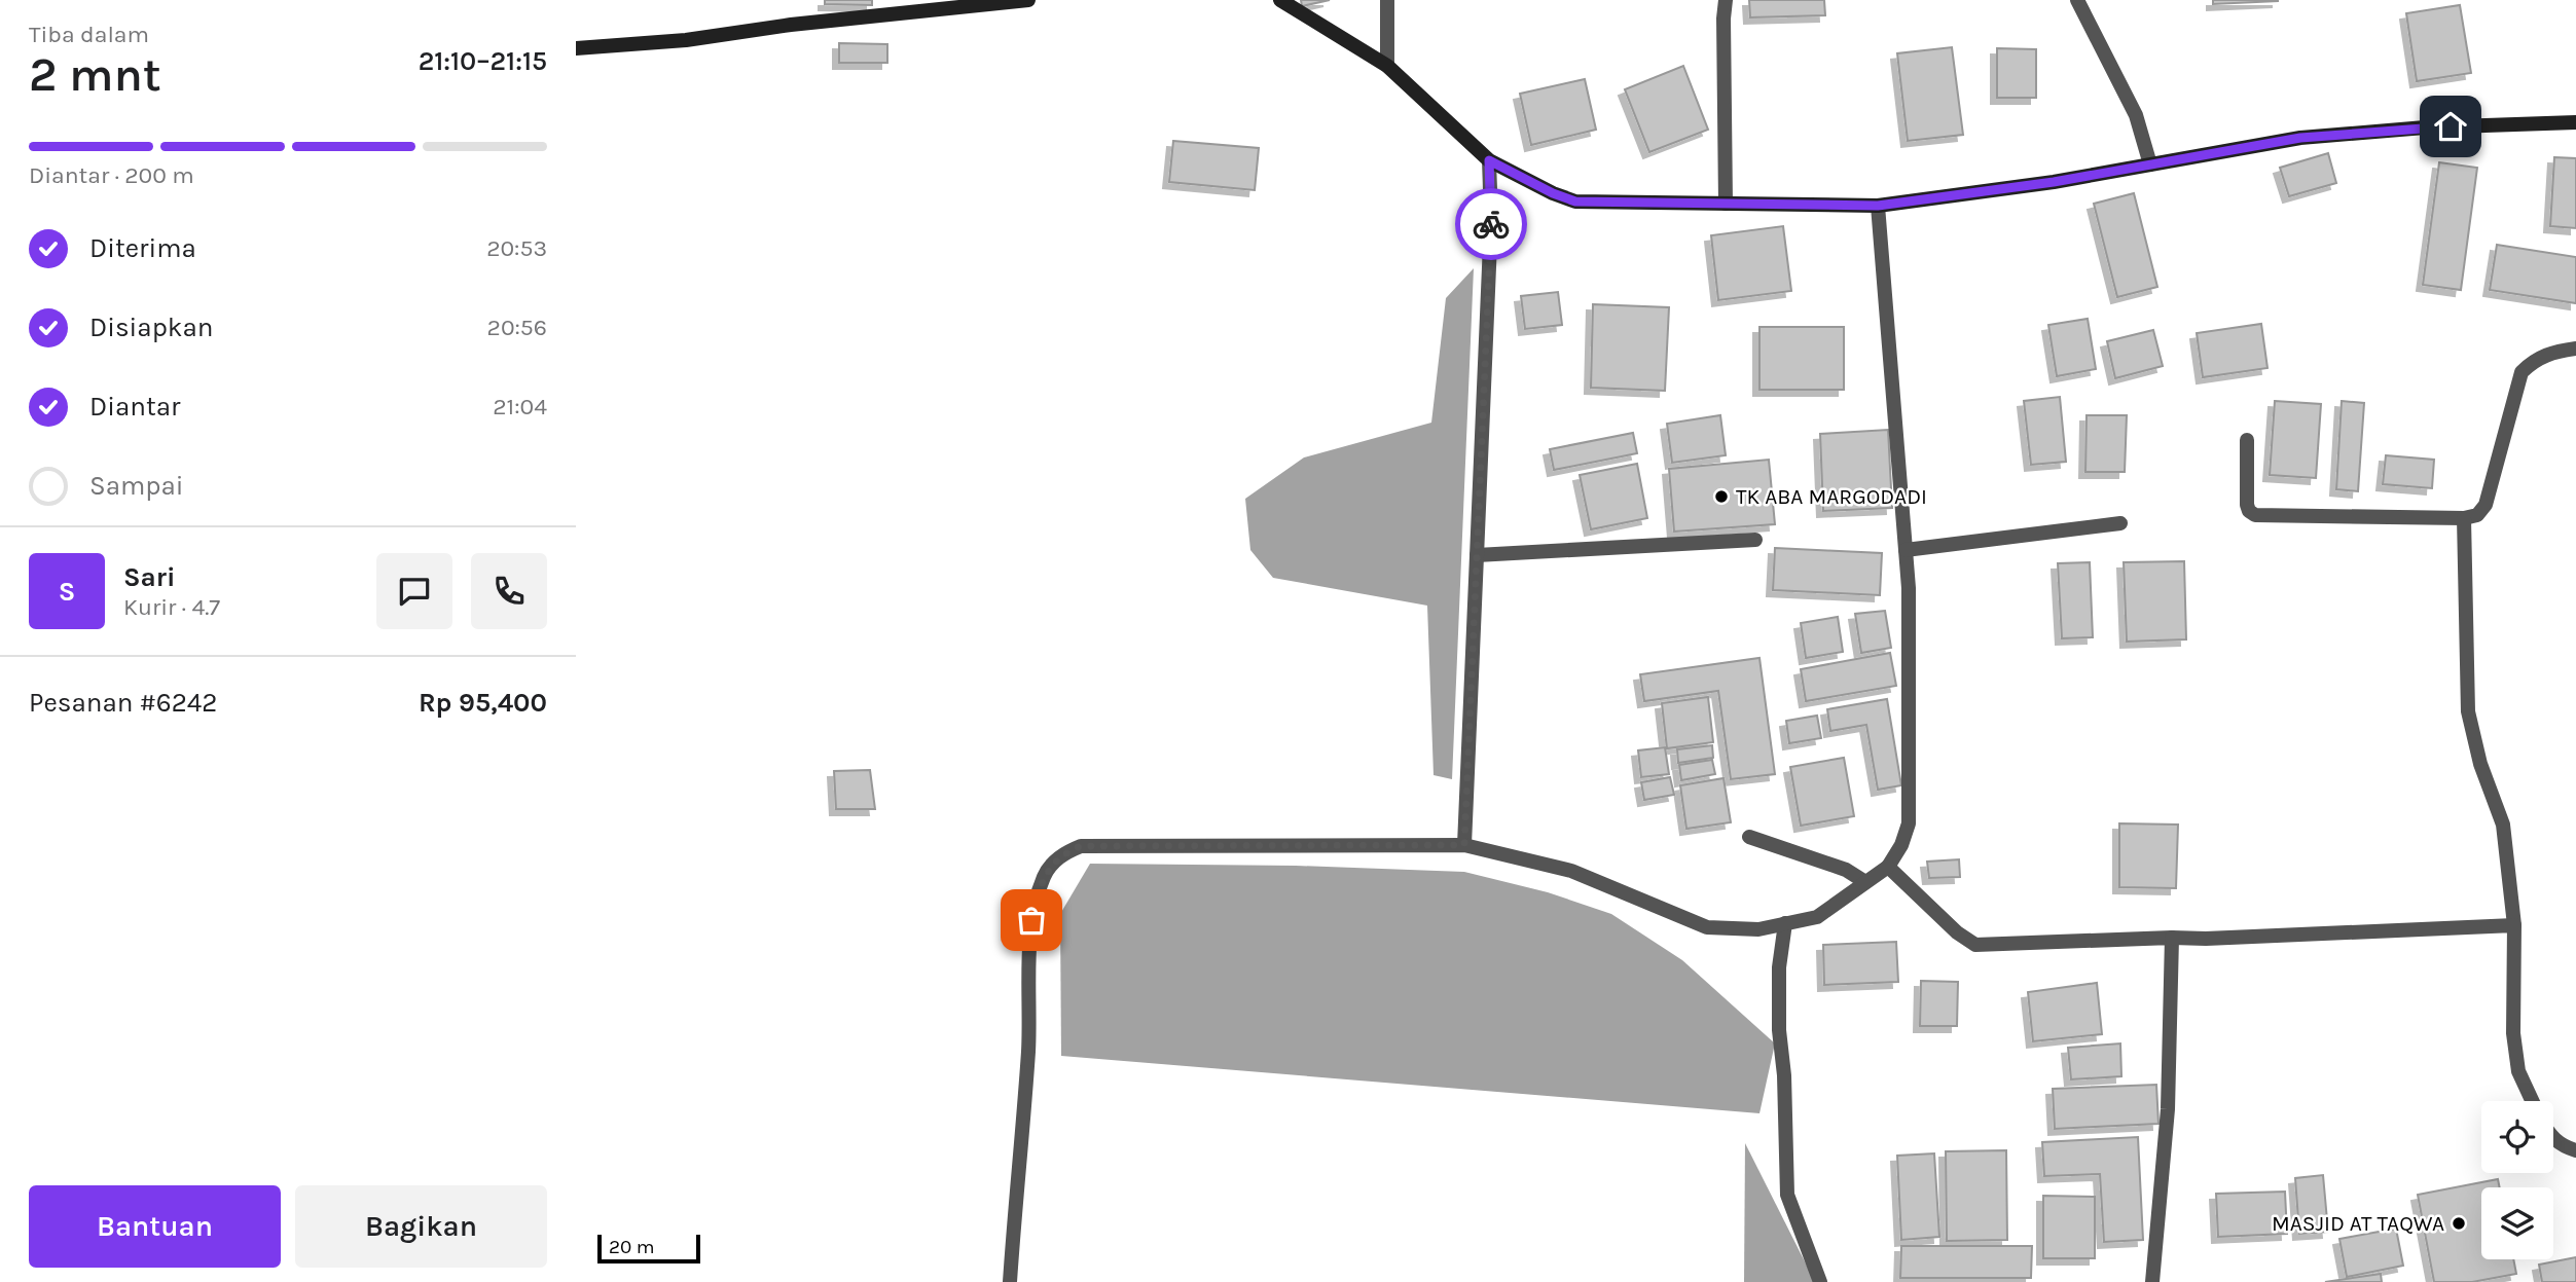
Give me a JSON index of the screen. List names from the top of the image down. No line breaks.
{"places":["TK ABA MARGODADI","MASJID AT TAQWA"],"scale_bar":"20 m","page":{"heading":["2 mnt","Tiba dalam","21:10–21:15"],"panel":["Sari","Kurir · 4.7","Pesanan #6242","Rp 95,400"],"bar":"Diantar · 200 m","list":[["Diterima","20:53"],["Disiapkan","20:56"],["Diantar","21:04"],"Sampai"],"round":"S","buttons":["Bantuan","Bagikan"],"scale":"20 m"}}
